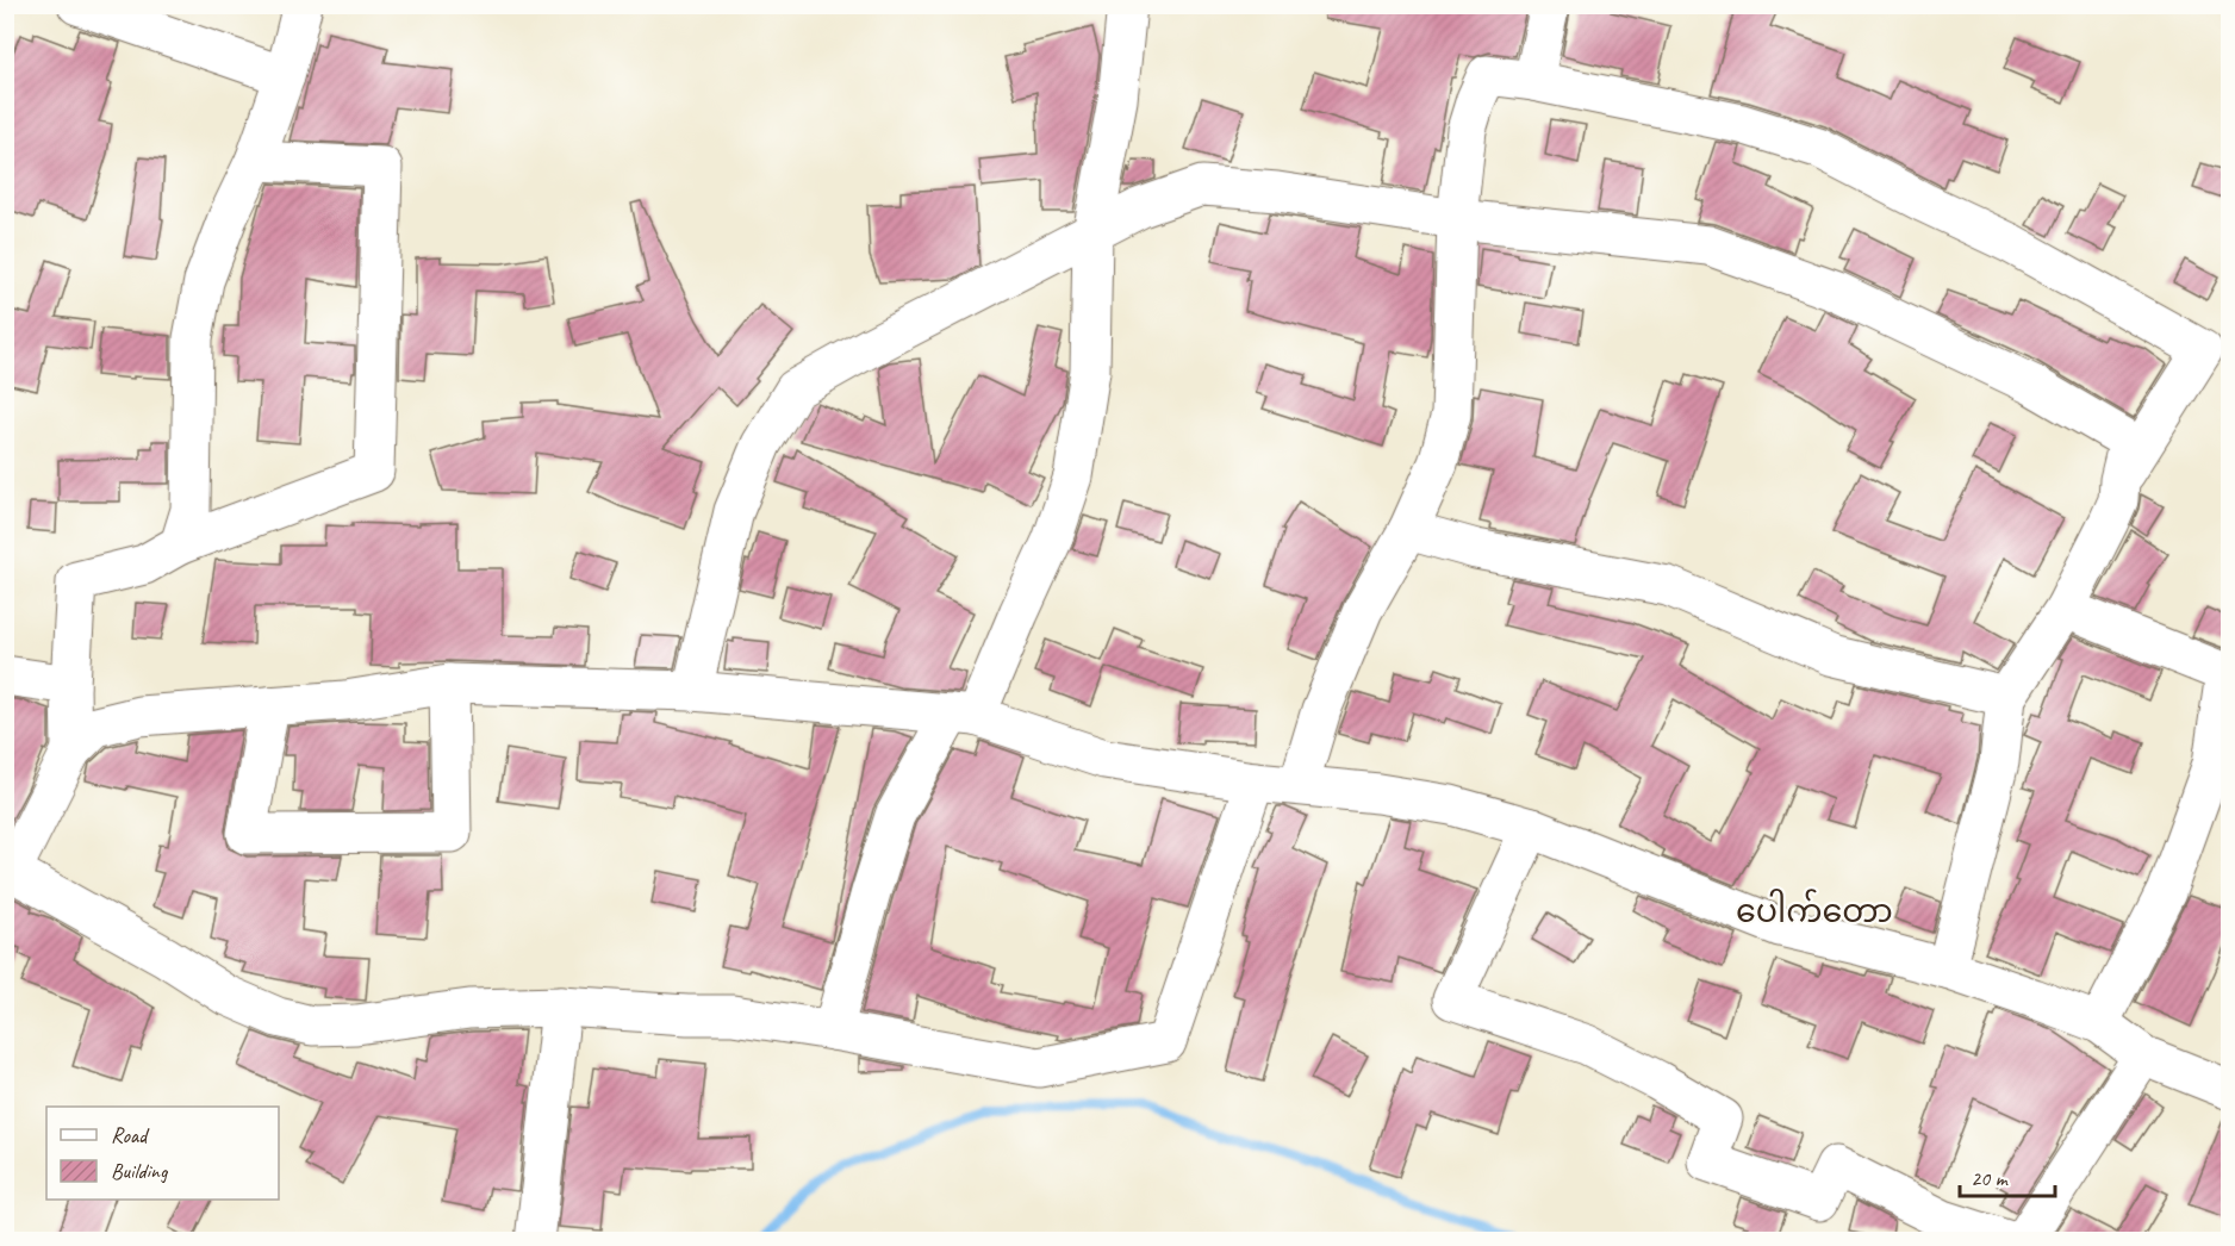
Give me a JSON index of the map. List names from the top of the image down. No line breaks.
{"districts":["ပေါက်တော"],"legend":["Road","Building"],"scale_bar":"20 m"}
